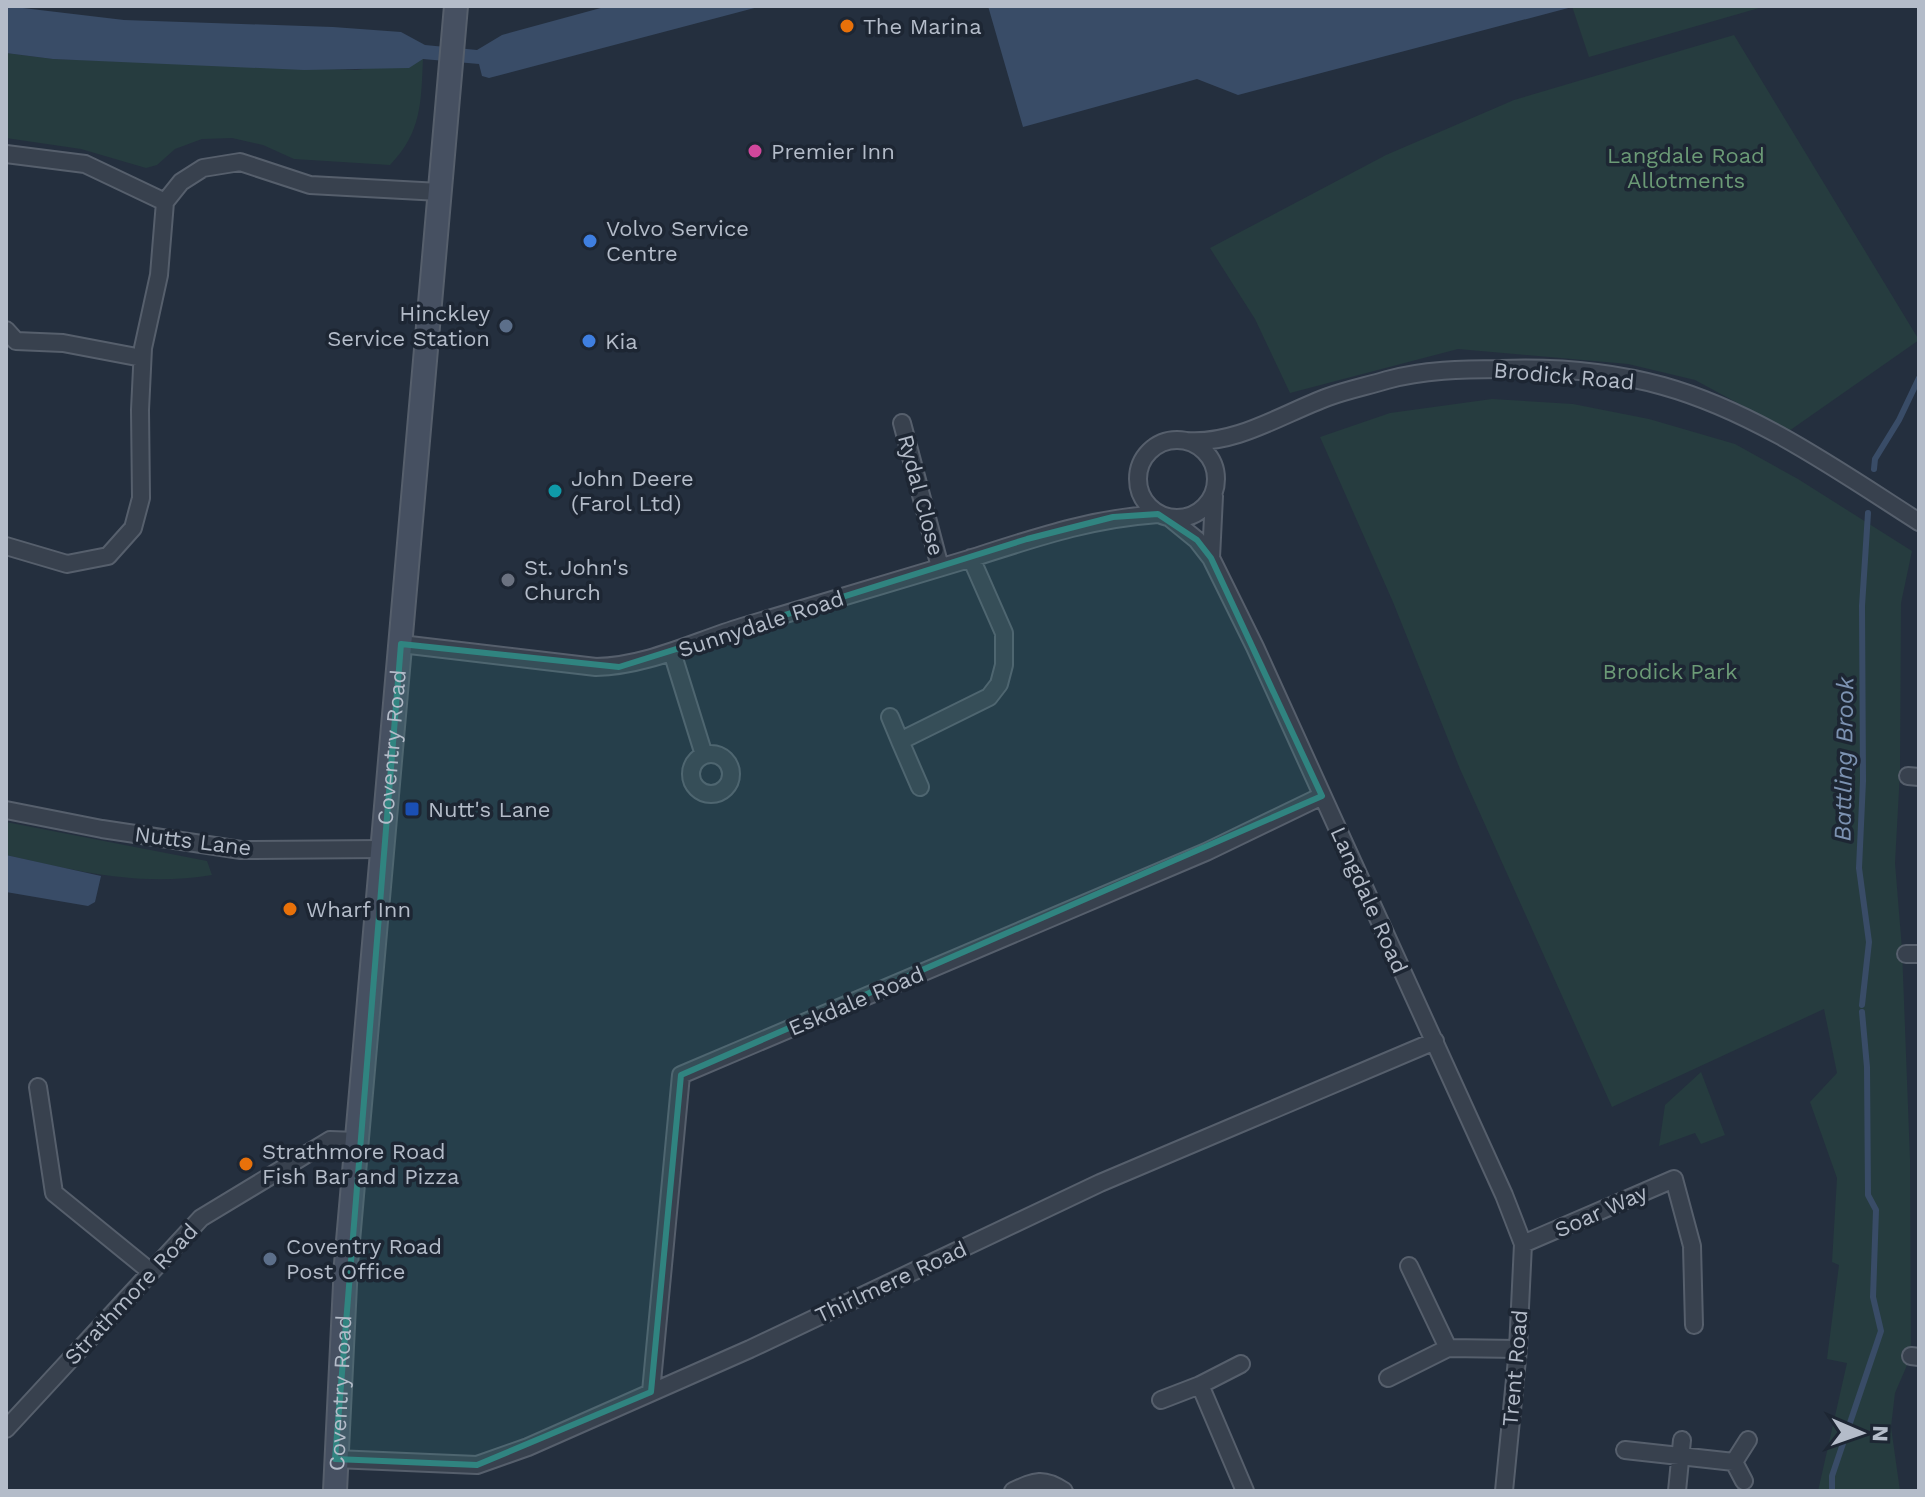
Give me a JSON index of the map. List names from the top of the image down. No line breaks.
{"streets":{"main road":["Coventry Road"],"street":["Brodick Road","Rydal Close","Sunnydale Road","Nutts Lane","Langdale Road","Eskdale Road","Soar Way","Thirlmere Road","Strathmore Road","Trent Road"]},"crossings":[["Brodick Road","Sunnydale Road"],["Brodick Road","Langdale Road"],["Rydal Close","Sunnydale Road"],["Sunnydale Road","Coventry Road"],["Sunnydale Road","Langdale Road"],["Coventry Road","Nutts Lane"],["Coventry Road","Thirlmere Road"],["Coventry Road","Strathmore Road"],["Langdale Road","Eskdale Road"],["Langdale Road","Soar Way"],["Langdale Road","Thirlmere Road"],["Langdale Road","Trent Road"],["Eskdale Road","Thirlmere Road"],["Soar Way","Trent Road"]],"water":["Battling Brook"],"parks":["Langdale Road Allotments","Brodick Park"],"places":{"other":["The Marina","Premier Inn","Volvo Service Centre","Hinckley Service Station","Kia","John Deere (Farol Ltd)","St. John's Church","Wharf Inn","Strathmore Road Fish Bar and Pizza","Coventry Road Post Office"],"transit":["Nutt's Lane"]},"north":"right"}
